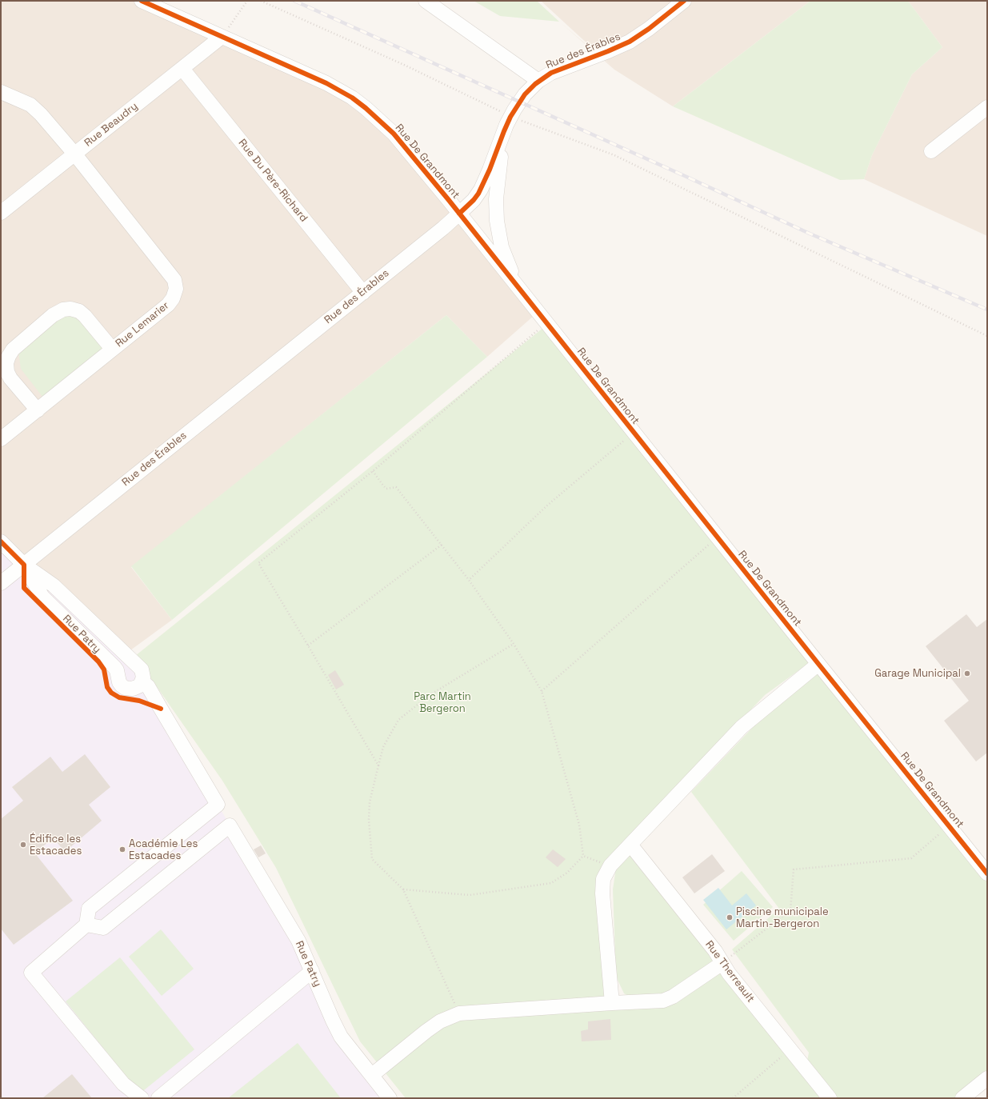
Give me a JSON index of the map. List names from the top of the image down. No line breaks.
{"streets":{"street":["Rue des Érables","Rue Beaudry","Rue De Grandmont","Rue Du Père-Richard","Rue Lemarier","Rue Patry","Rue Therreault"]},"crossings":[["Rue des Érables","Rue De Grandmont"],["Rue des Érables","Rue Du Père-Richard"],["Rue des Érables","Rue Patry"],["Rue Beaudry","Rue De Grandmont"],["Rue Beaudry","Rue Du Père-Richard"],["Rue Beaudry","Rue Lemarier"]],"parks":["Parc Martin Bergeron"],"places":["Garage Municipal","Édifice les Estacades","Académie Les Estacades","Piscine municipale Martin-Bergeron"]}
